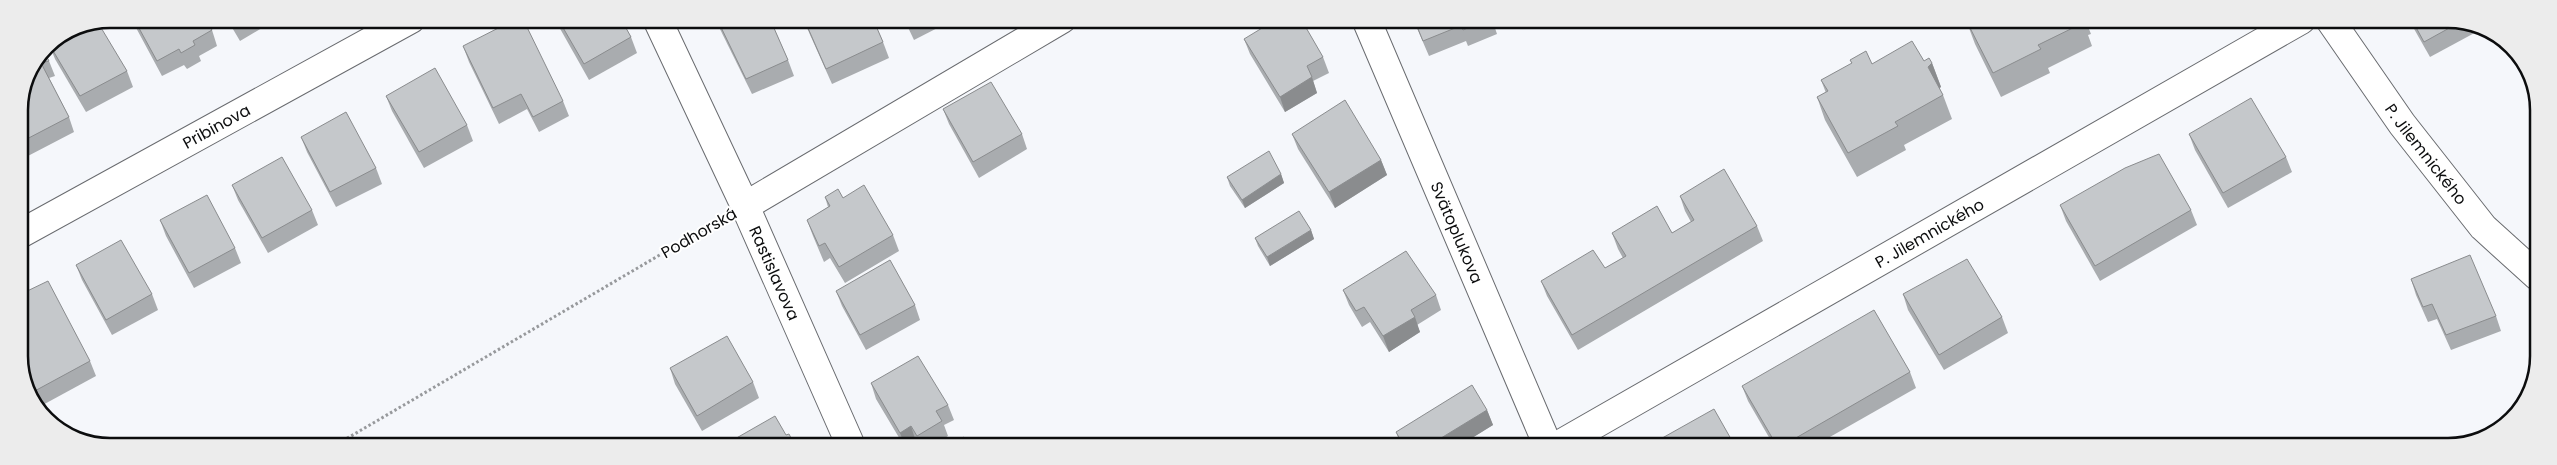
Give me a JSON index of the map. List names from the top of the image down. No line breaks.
{"streets":{"street":["Pribinova","P. Jilemnického","Podhorská","Svätoplukova","Rastislavova"]},"crossings":[["Podhorská","Rastislavova"]]}
